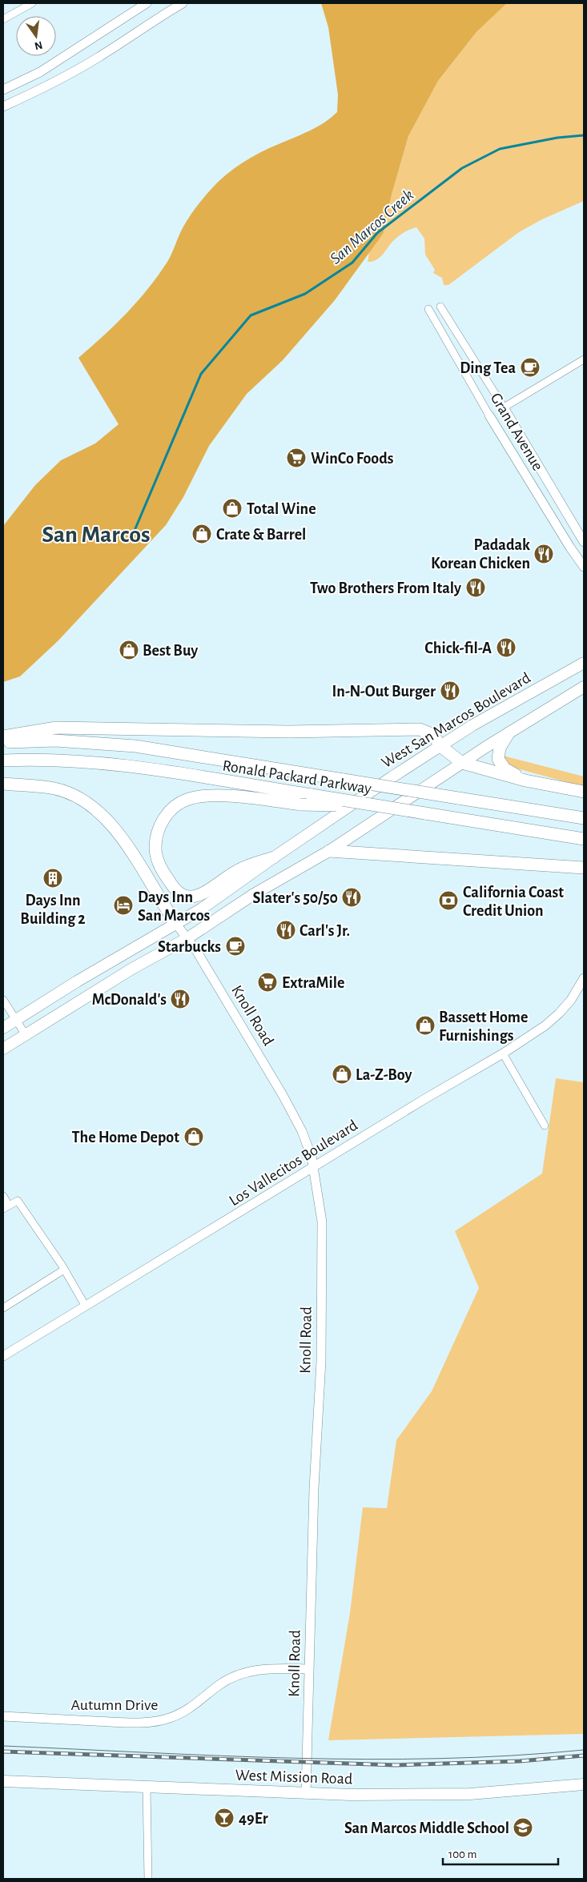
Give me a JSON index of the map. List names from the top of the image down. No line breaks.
{"streets":{"highway":["Ronald Packard Parkway"],"main road":["West San Marcos Boulevard","West Mission Road"],"street":["Grand Avenue","Knoll Road","Los Vallecitos Boulevard","Autumn Drive"]},"crossings":[["West San Marcos Boulevard","Knoll Road"],["Knoll Road","Los Vallecitos Boulevard"],["Knoll Road","Autumn Drive"],["Knoll Road","West Mission Road"]],"districts":["San Marcos"],"water":["San Marcos Creek"],"places":{"cafe":["Ding Tea","Starbucks"],"supermarket":["WinCo Foods","ExtraMile"],"shop":["Total Wine","Crate & Barrel","Best Buy","Bassett Home Furnishings","La-Z-Boy","The Home Depot"],"restaurant":["Padadak Korean Chicken","Two Brothers From Italy","Chick-fil-A","In-N-Out Burger","Slater's 50/50","Carl's Jr.","McDonald's"],"building":["Days Inn Building 2"],"bank":["California Coast Credit Union"],"hotel":["Days Inn San Marcos"],"bar":["49Er"],"school or university":["San Marcos Middle School"]},"scale_bar":"100 m","north":"bottom"}
